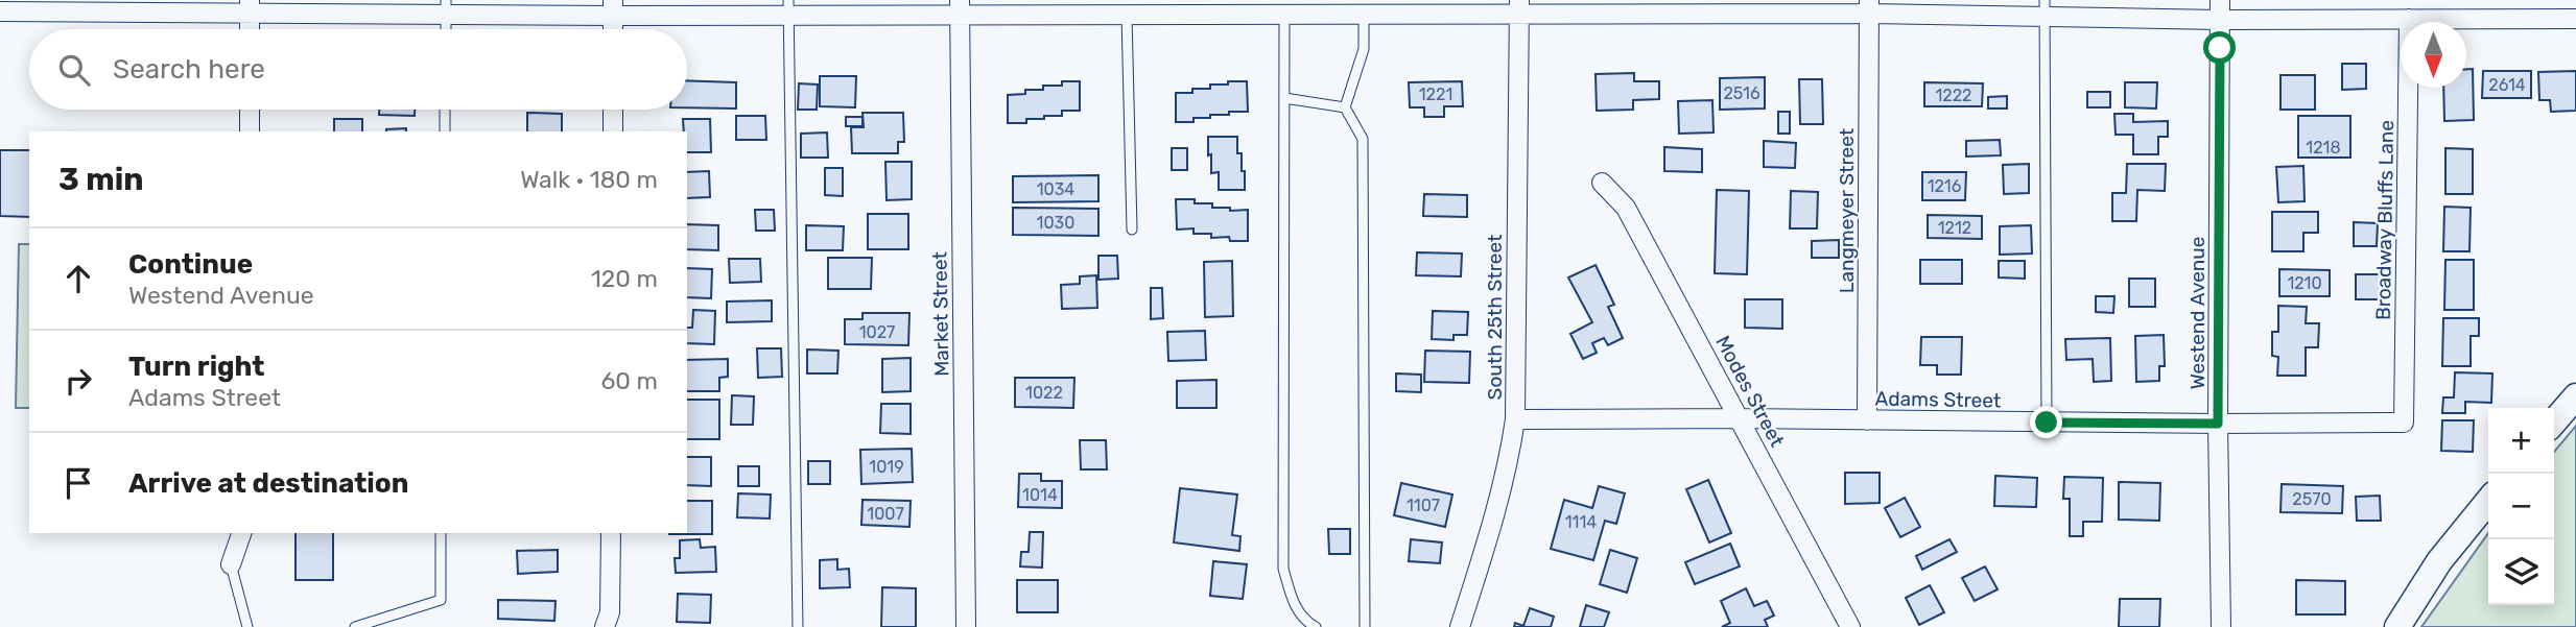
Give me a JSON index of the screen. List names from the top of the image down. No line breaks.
{"streets":{"street":["Langmeyer Street","Broadway Bluffs Lane","Westend Avenue","Market Street","South 25th Street","Modes Street","Adams Street"]},"crossings":[["Langmeyer Street","Adams Street"],["Broadway Bluffs Lane","Adams Street"],["Westend Avenue","Adams Street"],["South 25th Street","Adams Street"],["Modes Street","Adams Street"]],"house_numbers":["2614","2516","1221","1222","1218","1216","1034","1030","1212","1210","1027","1022","1019","1014","2570","1107","1007","1114"],"north":"bottom","page":{"search":"Search here","heading":["3 min","Walk · 180 m"],"list":[["Continue","Westend Avenue","120 m"],["Turn right","Adams Street","60 m"],"Arrive at destination"],"map_buttons":["+","−"]}}
